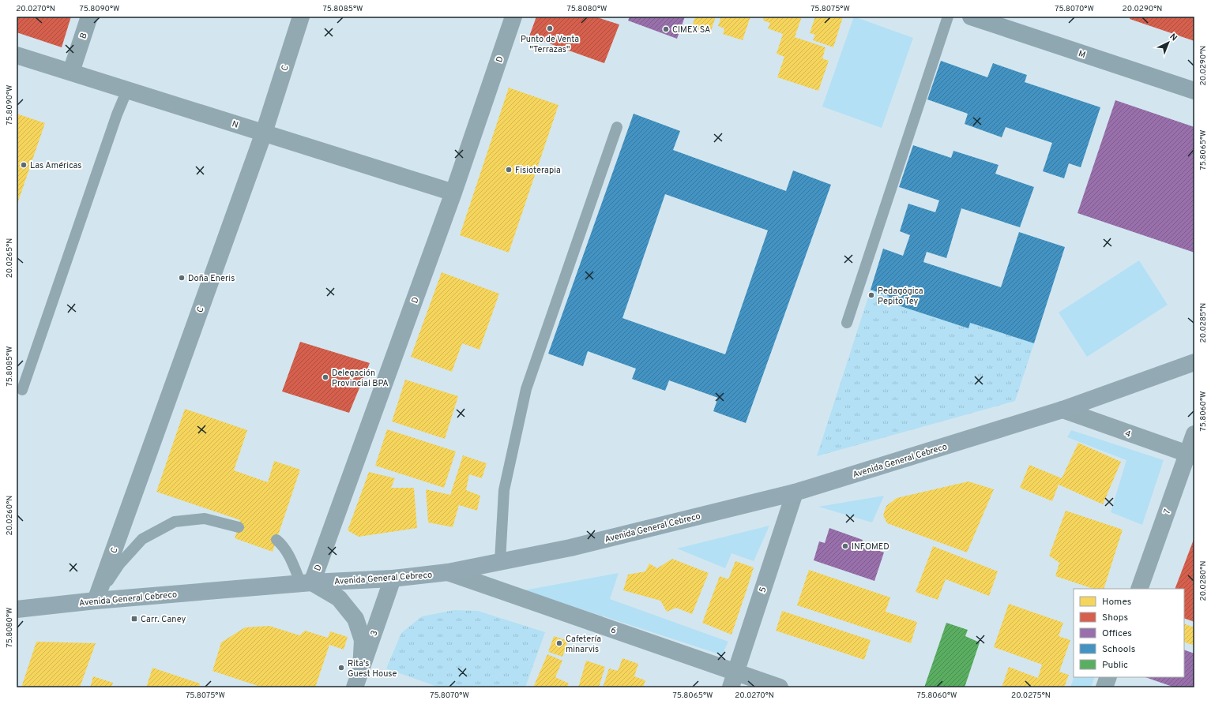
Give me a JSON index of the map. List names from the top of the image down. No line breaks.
{"streets":{"main road":["Avenida General Cebreco"],"street":["B","M","D","C","N","4","7","5","6","3"]},"crossings":[["B","N"],["D","N"],["D","Avenida General Cebreco"],["C","N"],["C","Avenida General Cebreco"],["4","Avenida General Cebreco"],["4","7"],["Avenida General Cebreco","5"],["Avenida General Cebreco","6"],["Avenida General Cebreco","3"],["5","6"]],"places":{"other":["Punto de Venta \"Terrazas\"","CIMEX SA","Las Américas","Fisioterapia","Doña Eneris","Pedagógica Pepito Tey","Delegación Provincial BPA","INFOMED","Cafetería minarvis","Rita's Guest House"],"transit":["Carr. Caney"]},"legend":["Homes","Shops","Offices","Schools","Public"],"north":"top right","coordinates":["20.0270°N","75.8090°W","75.8085°W","75.8080°W","75.8075°W","75.8070°W","20.0290°N","75.8065°W","20.0265°N","20.0285°N","75.8060°W","20.0260°N","20.0280°N","20.0275°N"]}
